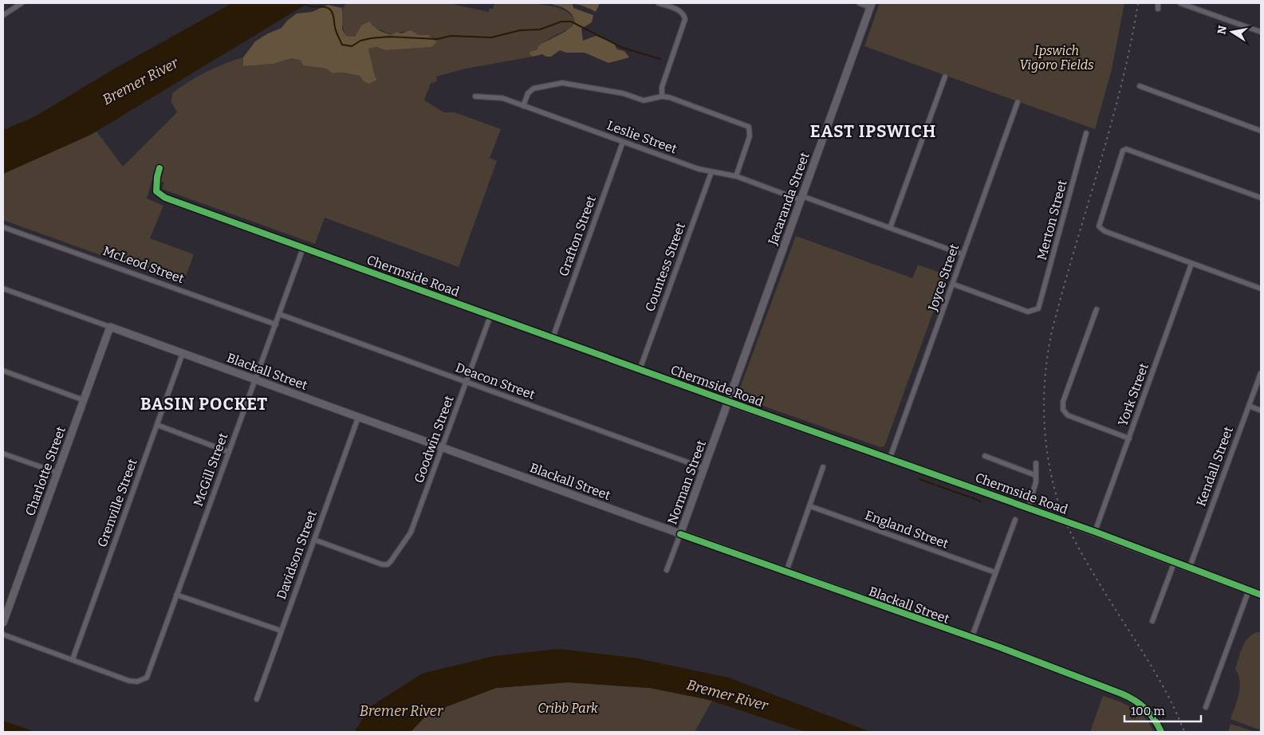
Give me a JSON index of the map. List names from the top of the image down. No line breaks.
{"streets":{"street":["Leslie Street","Jacaranda Street","Merton Street","Grafton Street","McLeod Street","Countess Street","Chermside Road","Joyce Street","Blackall Street","Deacon Street","York Street","Goodwin Street","Kendall Street","McGill Street","Charlotte Street","Norman Street","Grenville Street","England Street","Davidson Street"]},"crossings":[["Leslie Street","Jacaranda Street"],["Leslie Street","Grafton Street"],["Leslie Street","Countess Street"],["Leslie Street","Joyce Street"],["Jacaranda Street","Chermside Road"],["Jacaranda Street","Norman Street"],["Merton Street","Joyce Street"],["Grafton Street","Chermside Road"],["McLeod Street","McGill Street"],["Countess Street","Chermside Road"],["Chermside Road","Joyce Street"],["Chermside Road","York Street"],["Chermside Road","Goodwin Street"],["Chermside Road","Kendall Street"],["Chermside Road","McGill Street"],["Chermside Road","Norman Street"],["Blackall Street","Goodwin Street"],["Blackall Street","McGill Street"],["Blackall Street","Charlotte Street"],["Blackall Street","Norman Street"],["Blackall Street","Grenville Street"],["Blackall Street","Davidson Street"],["Deacon Street","Goodwin Street"],["Deacon Street","McGill Street"],["Deacon Street","Norman Street"],["Goodwin Street","Davidson Street"],["McGill Street","Grenville Street"]],"districts":["EAST IPSWICH","BASIN POCKET"],"water":["Bremer River"],"parks":["Ipswich Vigoro Fields","Cribb Park"],"scale_bar":"100 m","north":"left"}
